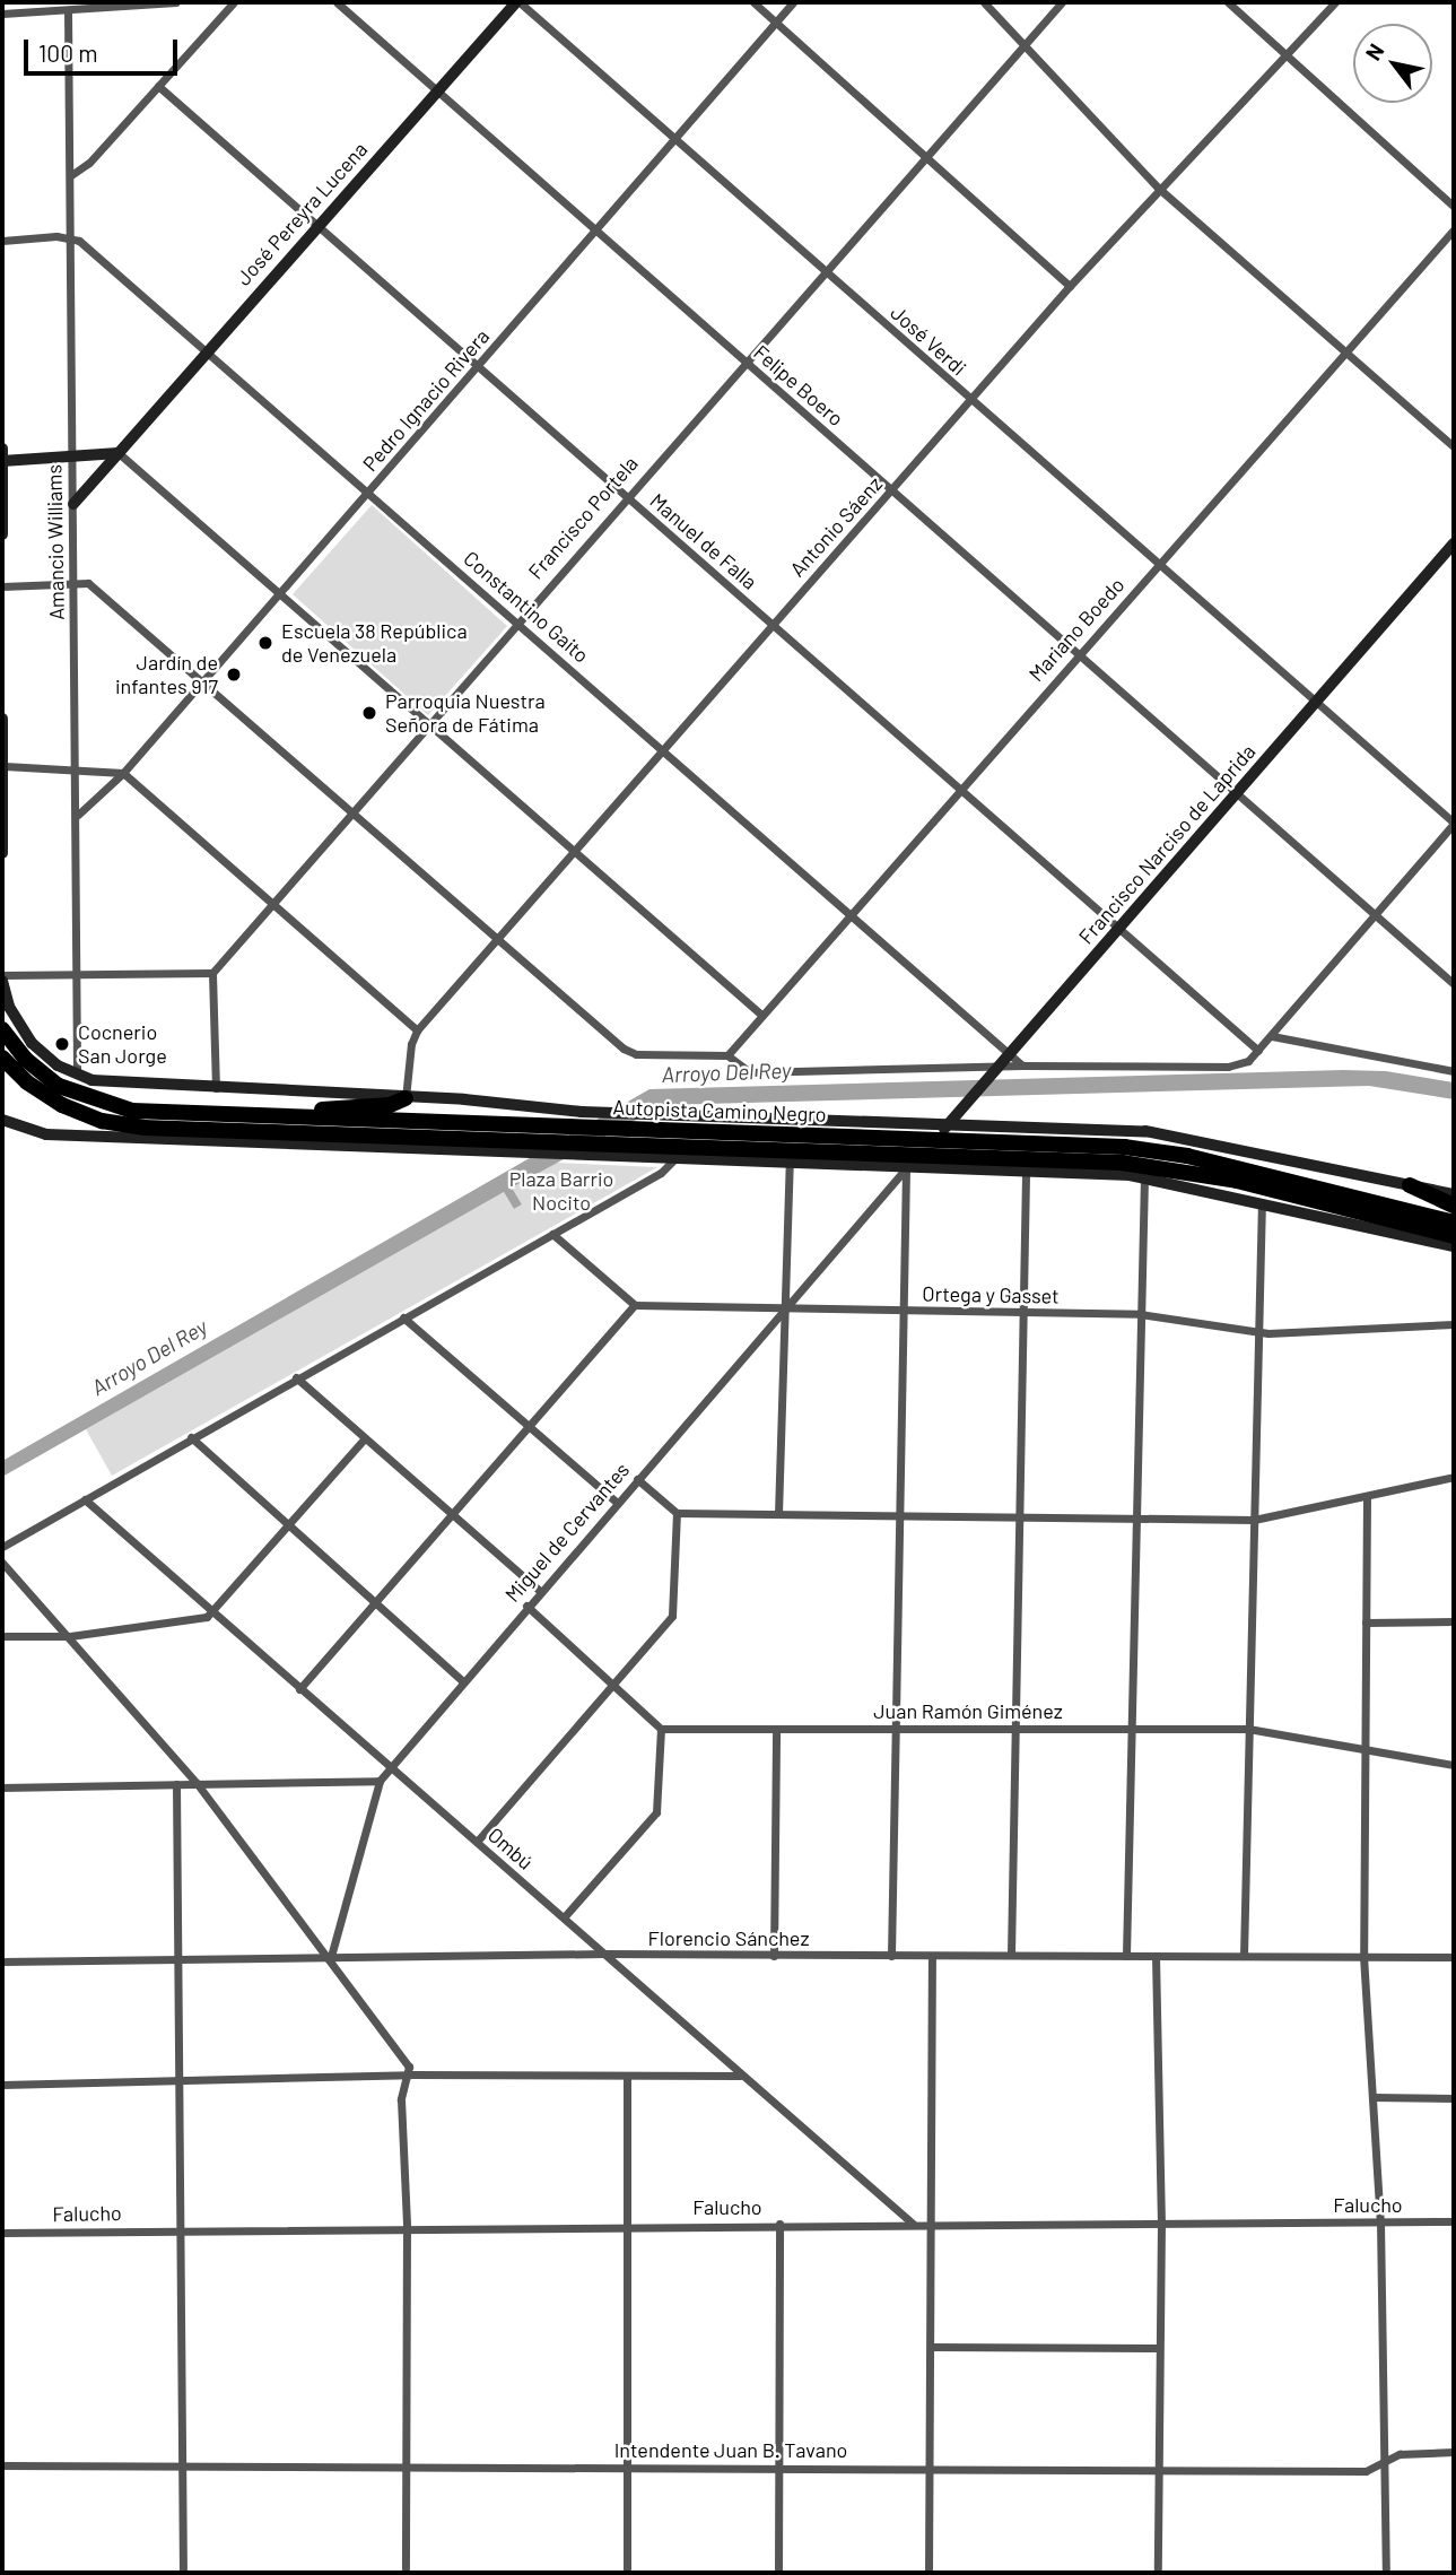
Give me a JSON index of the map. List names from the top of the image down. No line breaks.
{"streets":{"highway":["Autopista Camino Negro"],"street":["José Pereyra Lucena","José Verdi","Felipe Boero","Pedro Ignacio Rivera","Francisco Portela","Antonio Sáenz","Manuel de Falla","Amancio Williams","Constantino Gaito","Mariano Boedo","Francisco Narciso de Laprida","Ortega y Gasset","Miguel de Cervantes","Juan Ramón Giménez","Ombú","Florencio Sánchez","Falucho","Intendente Juan B. Tavano"]},"crossings":[["José Pereyra Lucena","José Verdi"],["José Pereyra Lucena","Felipe Boero"],["José Pereyra Lucena","Manuel de Falla"],["José Pereyra Lucena","Amancio Williams"],["José Pereyra Lucena","Constantino Gaito"],["José Verdi","Pedro Ignacio Rivera"],["José Verdi","Francisco Portela"],["José Verdi","Antonio Sáenz"],["José Verdi","Mariano Boedo"],["José Verdi","Francisco Narciso de Laprida"],["Felipe Boero","Pedro Ignacio Rivera"],["Felipe Boero","Francisco Portela"],["Felipe Boero","Antonio Sáenz"],["Felipe Boero","Mariano Boedo"],["Felipe Boero","Francisco Narciso de Laprida"],["Pedro Ignacio Rivera","Manuel de Falla"],["Pedro Ignacio Rivera","Amancio Williams"],["Pedro Ignacio Rivera","Constantino Gaito"],["Francisco Portela","Manuel de Falla"],["Francisco Portela","Constantino Gaito"],["Antonio Sáenz","Manuel de Falla"],["Antonio Sáenz","Constantino Gaito"],["Manuel de Falla","Mariano Boedo"],["Manuel de Falla","Francisco Narciso de Laprida"],["Amancio Williams","Constantino Gaito"],["Constantino Gaito","Mariano Boedo"],["Constantino Gaito","Francisco Narciso de Laprida"],["Francisco Narciso de Laprida","Miguel de Cervantes"],["Ortega y Gasset","Miguel de Cervantes"],["Miguel de Cervantes","Ombú"],["Miguel de Cervantes","Florencio Sánchez"],["Ombú","Florencio Sánchez"],["Ombú","Falucho"]],"water":["Arroyo Del Rey"],"parks":["Plaza Barrio Nocito"],"places":["Escuela 38 República de Venezuela","Jardín de infantes 917","Parroquia Nuestra Señora de Fátima","Cocnerio San Jorge"],"scale_bar":"100 m","north":"top left"}
